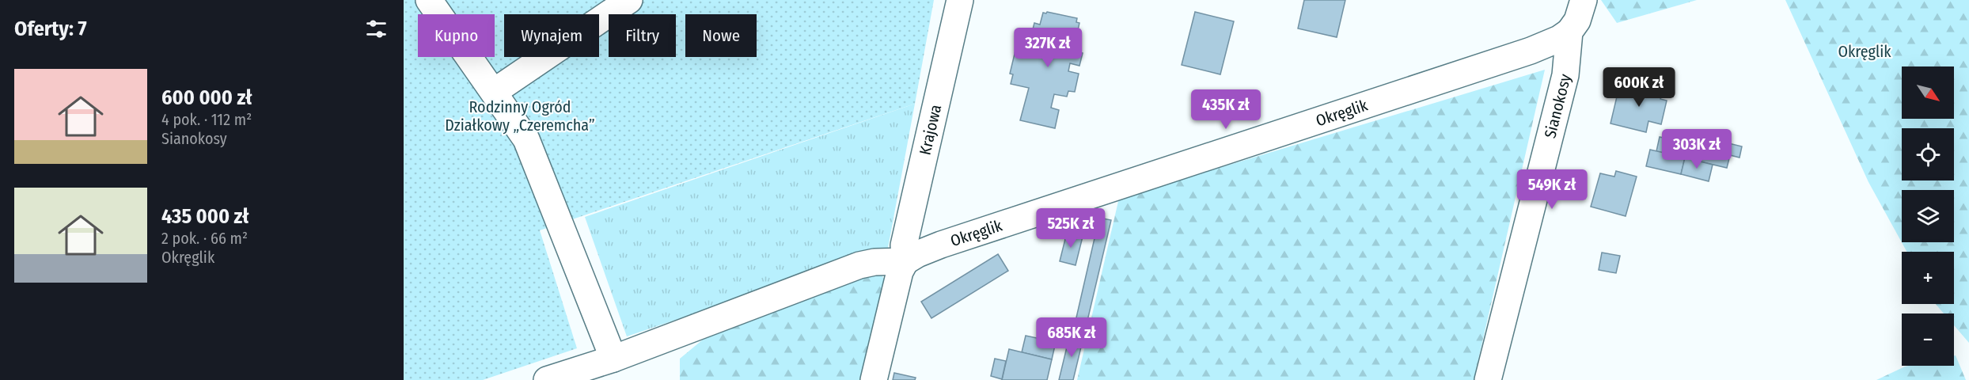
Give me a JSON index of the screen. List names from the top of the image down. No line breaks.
{"streets":{"street":["Sianokosy","Okręglik","Krajowa"]},"crossings":[["Sianokosy","Okręglik"],["Okręglik","Krajowa"]],"parks":["Okręglik","Rodzinny Ogród Działkowy „Czeremcha”"],"north":"bottom right","page":{"heading":"Oferty: 7","chip":["Kupno","Wynajem","Filtry","Nowe"],"price":["327K zł","600K zł","435K zł","303K zł","549K zł","525K zł","685K zł"],"list":[{"name":"600 000 zł","note":"4 pok. · 112 m² · Sianokosy"},{"name":"435 000 zł","note":"2 pok. · 66 m² · Okręglik"}],"map_buttons":["+","−"]}}
